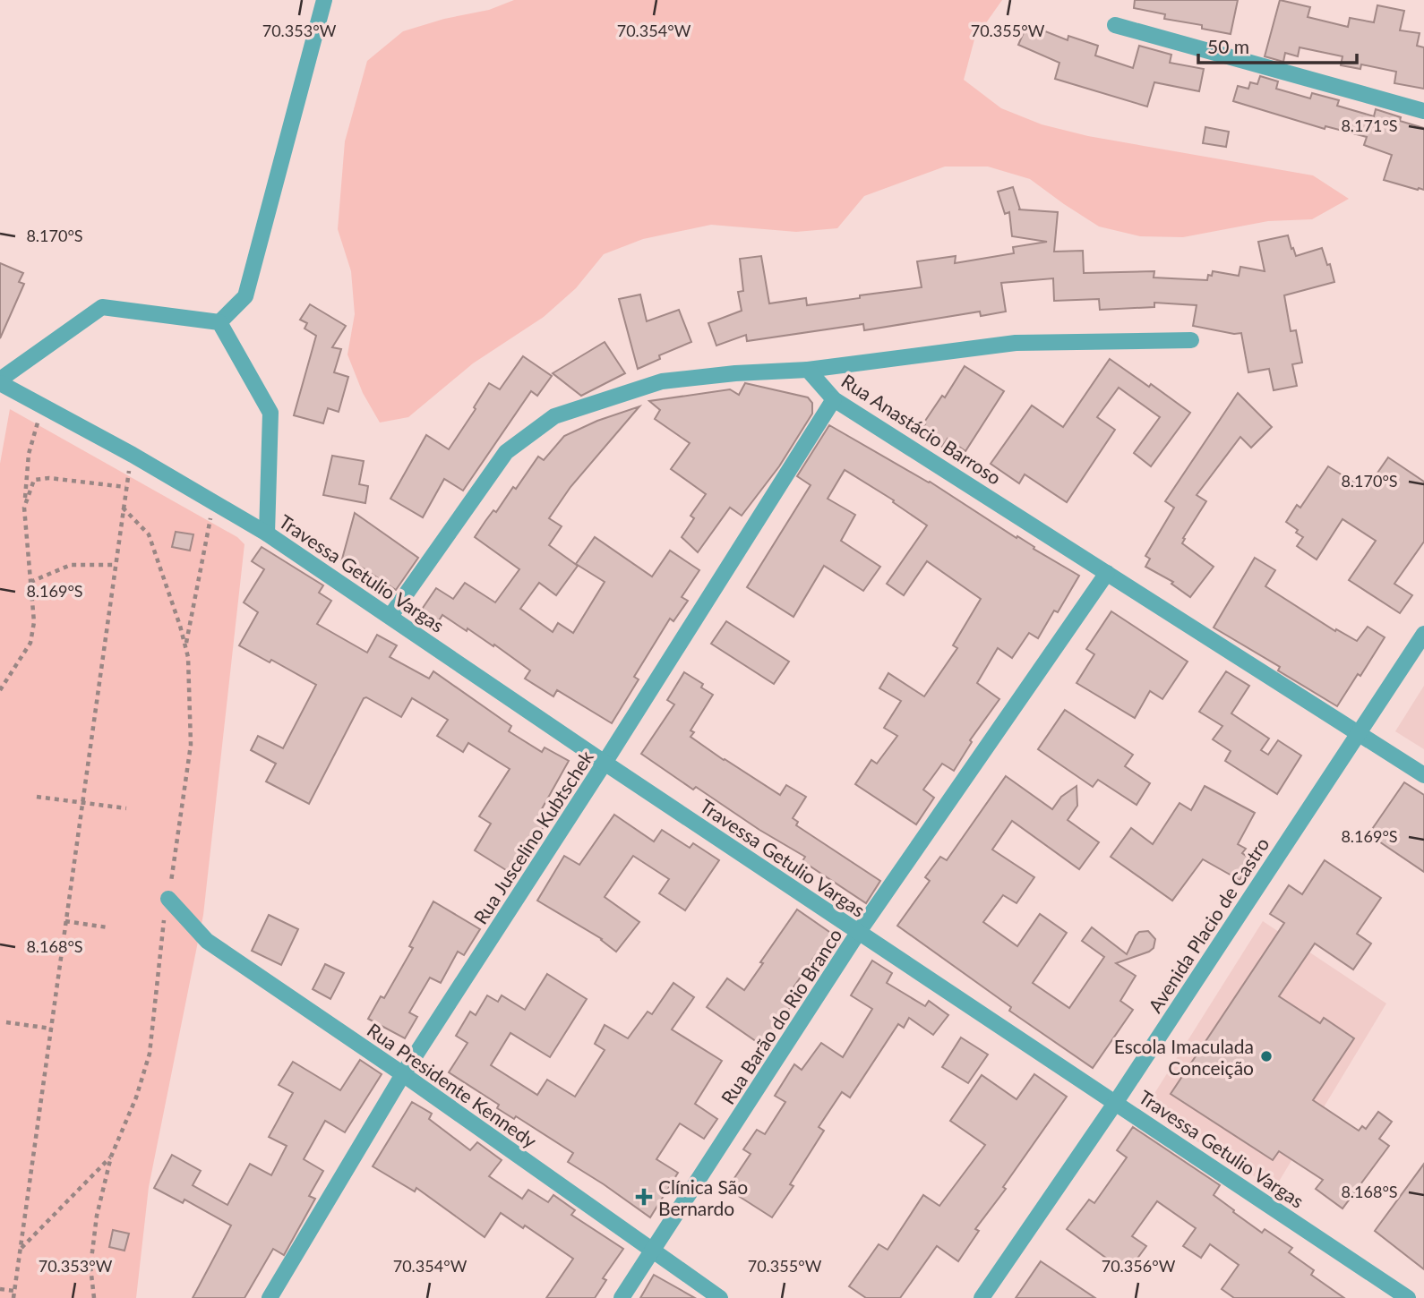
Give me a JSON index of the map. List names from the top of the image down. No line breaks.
{"streets":{"street":["Rua Anastácio Barroso","Travessa Getulio Vargas","Rua Juscelino Kubtschek","Avenida Placio de Castro","Rua Barão do Rio Branco","Rua Presidente Kennedy"]},"crossings":[["Rua Anastácio Barroso","Rua Juscelino Kubtschek"],["Rua Anastácio Barroso","Avenida Placio de Castro"],["Rua Anastácio Barroso","Rua Barão do Rio Branco"],["Travessa Getulio Vargas","Rua Juscelino Kubtschek"],["Travessa Getulio Vargas","Avenida Placio de Castro"],["Travessa Getulio Vargas","Rua Barão do Rio Branco"],["Rua Juscelino Kubtschek","Rua Presidente Kennedy"],["Rua Barão do Rio Branco","Rua Presidente Kennedy"]],"places":{"other":["Escola Imaculada Conceição"],"health":["Clínica São Bernardo"]},"scale_bar":"50 m","coordinates":["70.353°W","70.354°W","70.355°W","8.171°S","8.170°S","8.169°S","8.168°S","70.356°W"]}
